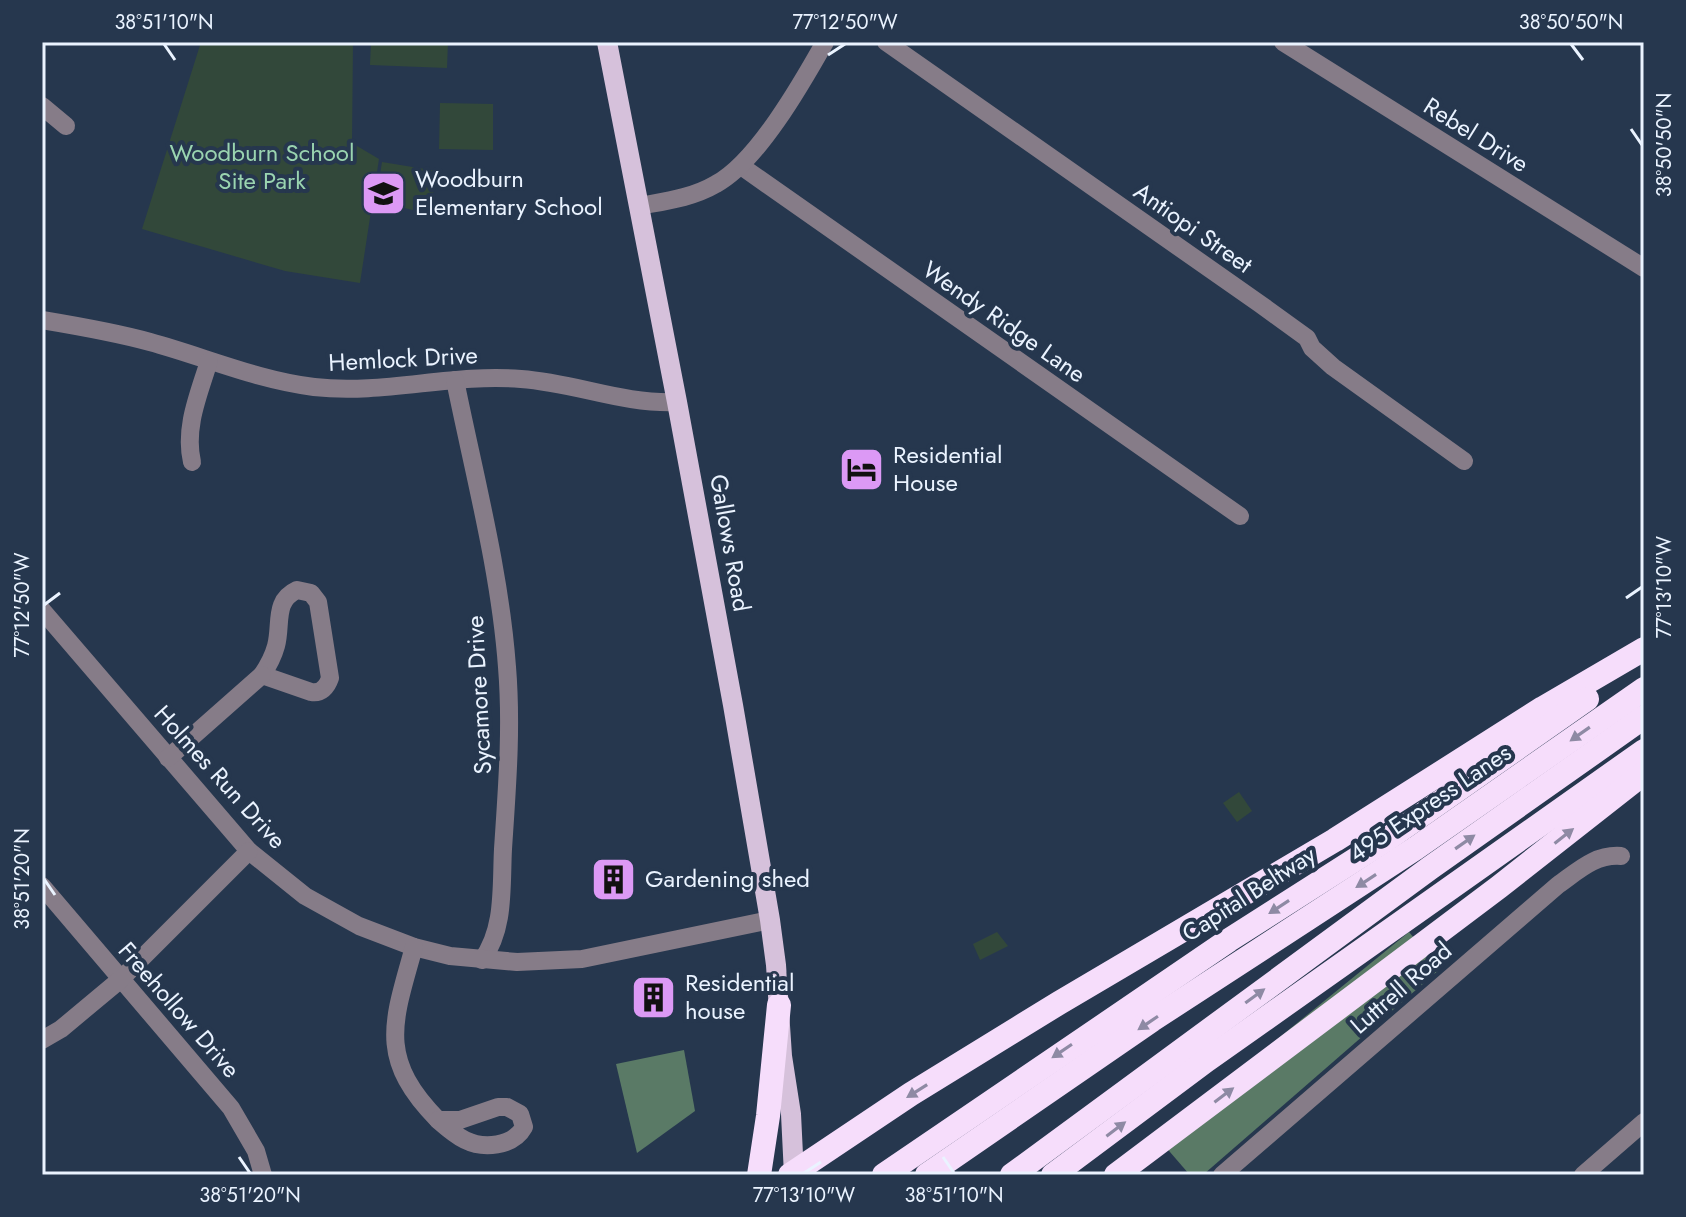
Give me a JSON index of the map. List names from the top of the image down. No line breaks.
{"streets":{"highway":["495 Express Lanes","Capital Beltway"],"main road":["Gallows Road"],"street":["Rebel Drive","Antiopi Street","Wendy Ridge Lane","Hemlock Drive","Sycamore Drive","Holmes Run Drive","Luttrell Road","Freehollow Drive"]},"crossings":[["Hemlock Drive","Gallows Road"],["Hemlock Drive","Sycamore Drive"],["Gallows Road","Holmes Run Drive"],["Sycamore Drive","Holmes Run Drive"]],"parks":["Woodburn School Site Park"],"places":{"school or university":["Woodburn Elementary School"],"hotel":["Residential House"],"building":["Gardening shed","Residential house"]},"coordinates":["38°51'10\"N","77°12'50\"W","38°50'50\"N","77°13'10\"W","38°51'20\"N"]}
